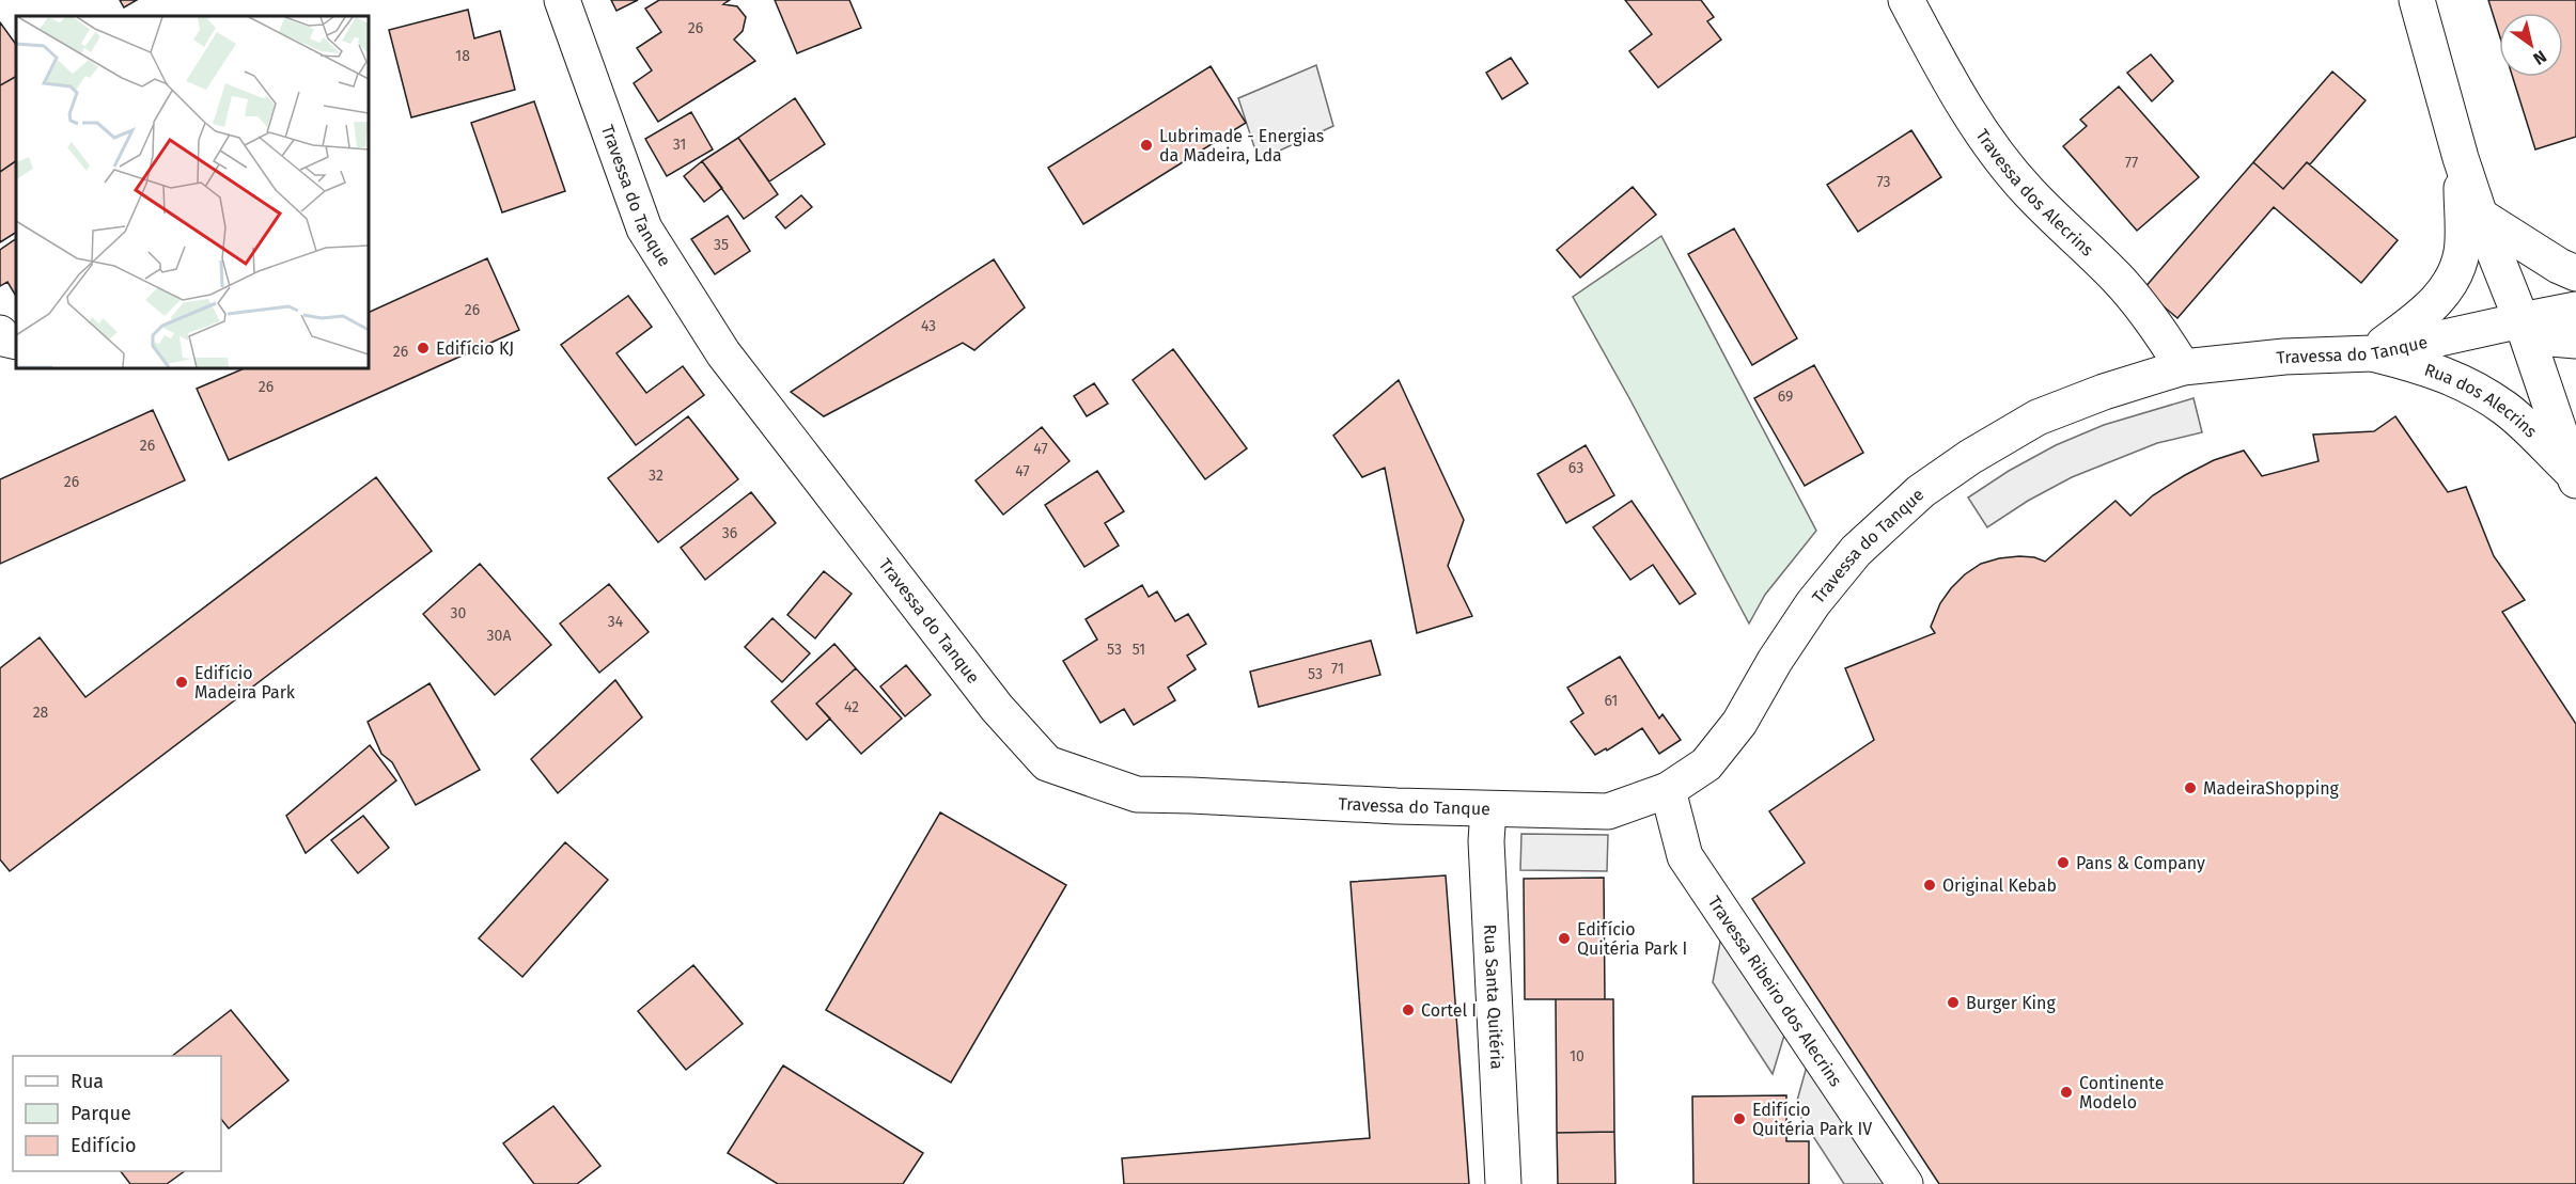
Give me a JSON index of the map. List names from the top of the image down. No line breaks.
{"streets":{"street":["Travessa dos Alecrins","Travessa do Tanque","Rua dos Alecrins","Travessa Ribeiro dos Alecrins","Rua Santa Quitéria"]},"crossings":[["Travessa dos Alecrins","Travessa do Tanque"],["Travessa do Tanque","Rua dos Alecrins"],["Travessa do Tanque","Travessa Ribeiro dos Alecrins"],["Travessa do Tanque","Rua Santa Quitéria"]],"places":["Lubrimade - Energias da Madeira, Lda","Edifício KJ","Edifício Madeira Park","MadeiraShopping","Pans & Company","Original Kebab","Edifício Quitéria Park I","Burger King","Cortel I","Continente Modelo","Edifício Quitéria Park IV"],"house_numbers":["26","18","31","77","73","35","26","43","26","26","69","26","47","63","47","32","26","36","30","34","30A","53","51","71","53","61","42","28","10"],"legend":["Rua","Parque","Edifício"],"north":"bottom right"}
